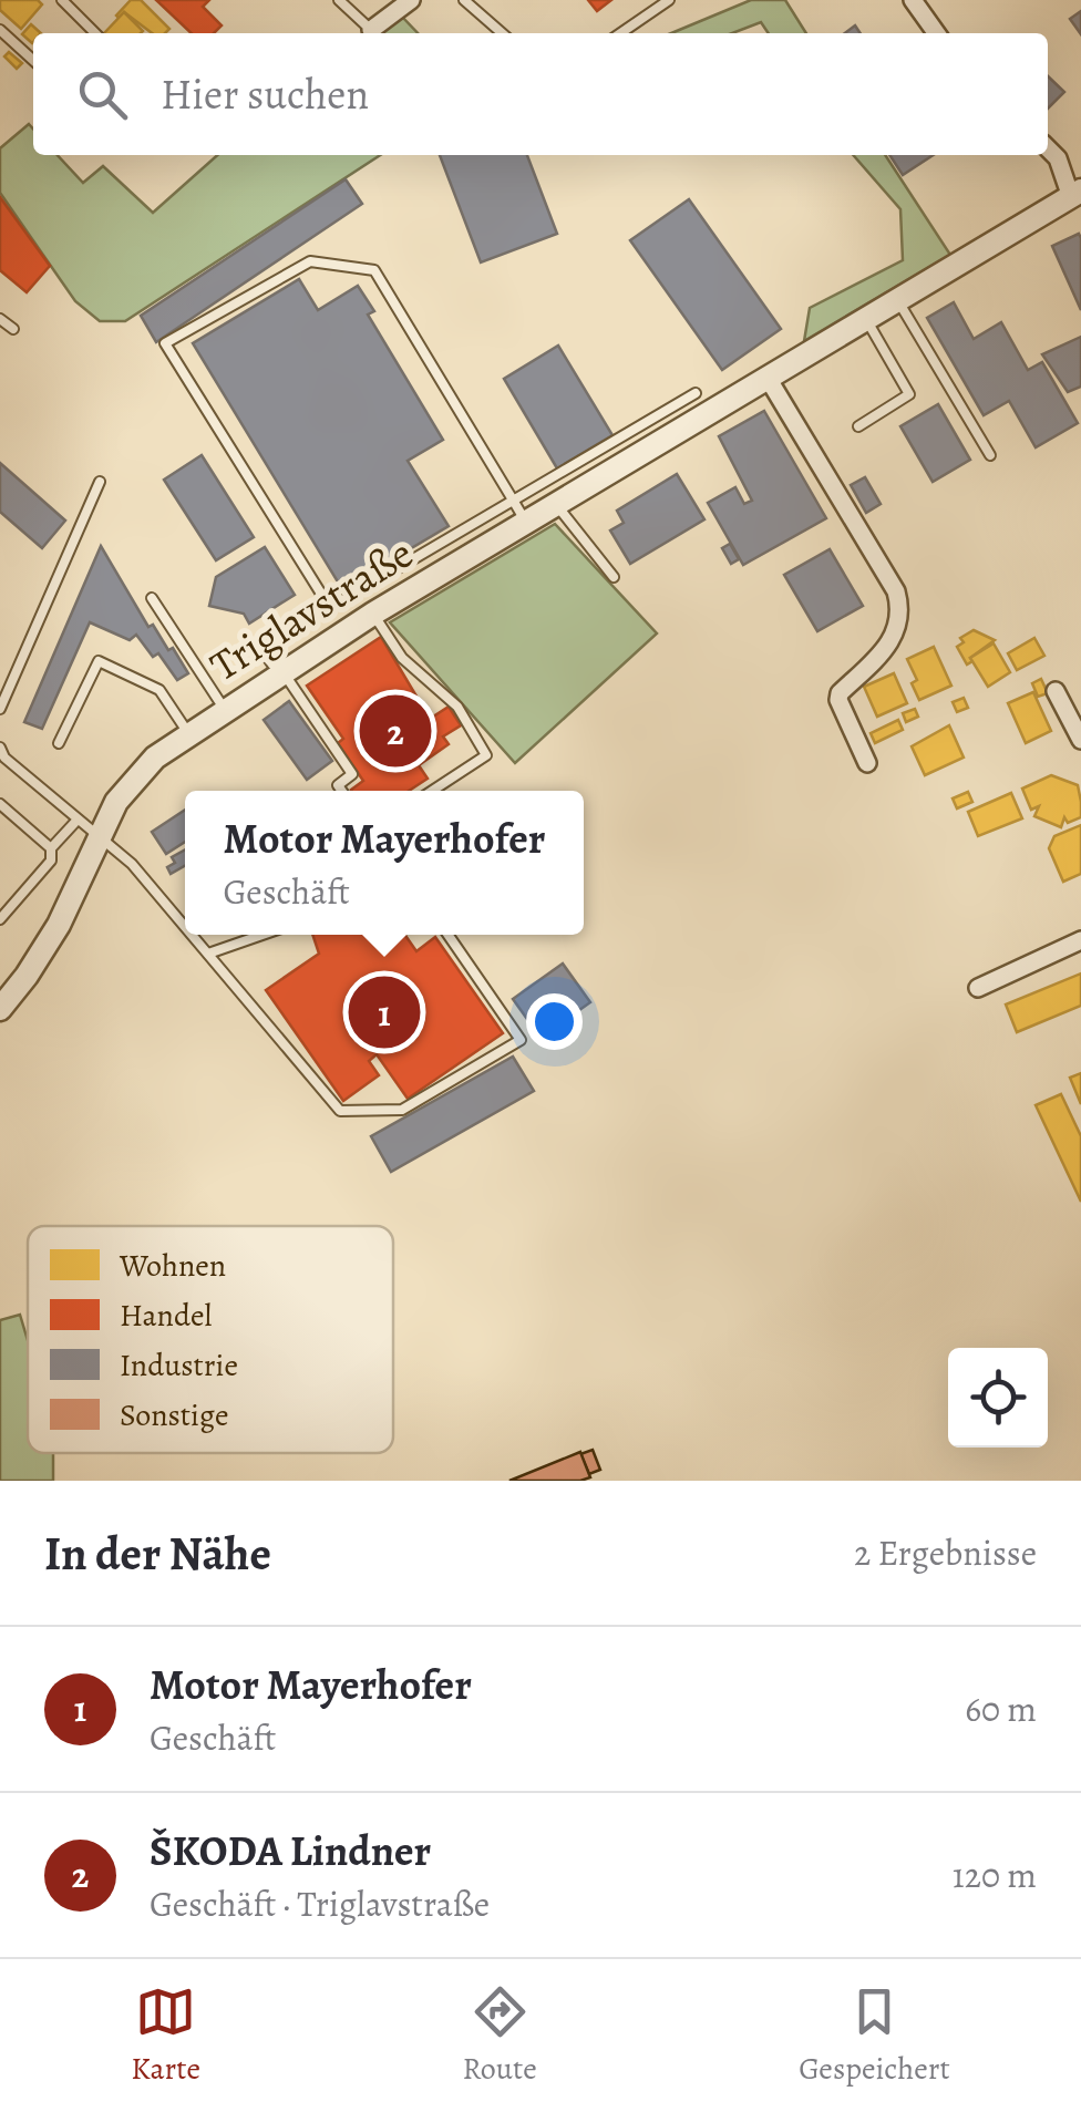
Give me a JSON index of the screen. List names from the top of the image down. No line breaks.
{"streets":{"street":["Triglavstraße"]},"legend":["Wohnen","Handel","Industrie","Sonstige"],"page":{"search":"Hier suchen","pins":["2","1"],"popup":["Motor Mayerhofer","Geschäft"],"heading":["In der Nähe","2 Ergebnisse"],"list":[{"mark":"1","name":"Motor Mayerhofer","note":"Geschäft","value":"60 m"},{"mark":"2","name":"ŠKODA Lindner","note":"Geschäft · Triglavstraße","value":"120 m"}],"nav":["Karte","Route","Gespeichert"]}}
